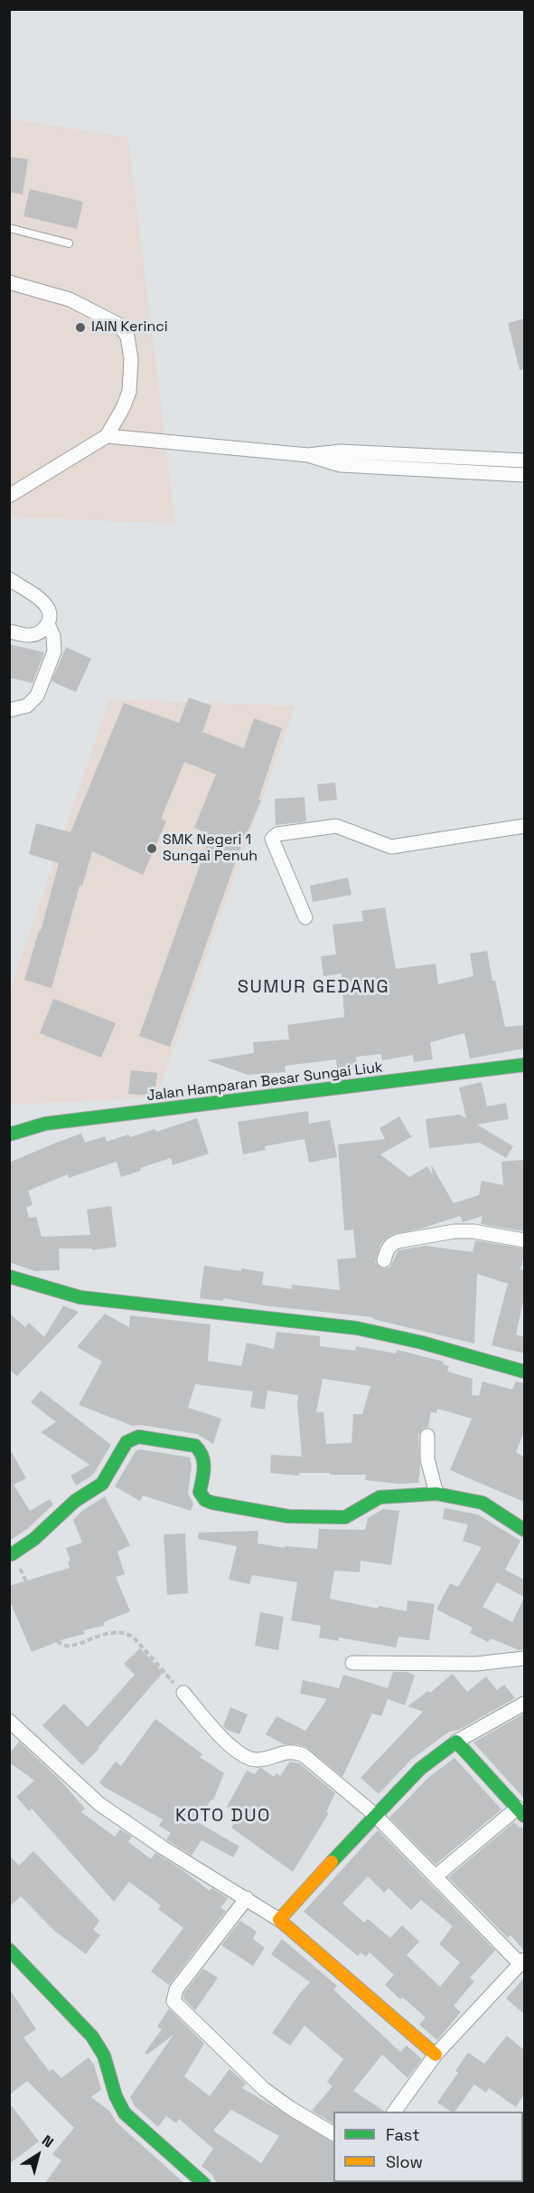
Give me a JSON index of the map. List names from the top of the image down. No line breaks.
{"streets":{"street":["Jalan Hamparan Besar Sungai Liuk"]},"districts":["SUMUR GEDANG","KOTO DUO"],"places":["IAIN Kerinci","SMK Negeri 1 Sungai Penuh"],"legend":["Fast","Slow"],"north":"top right"}
